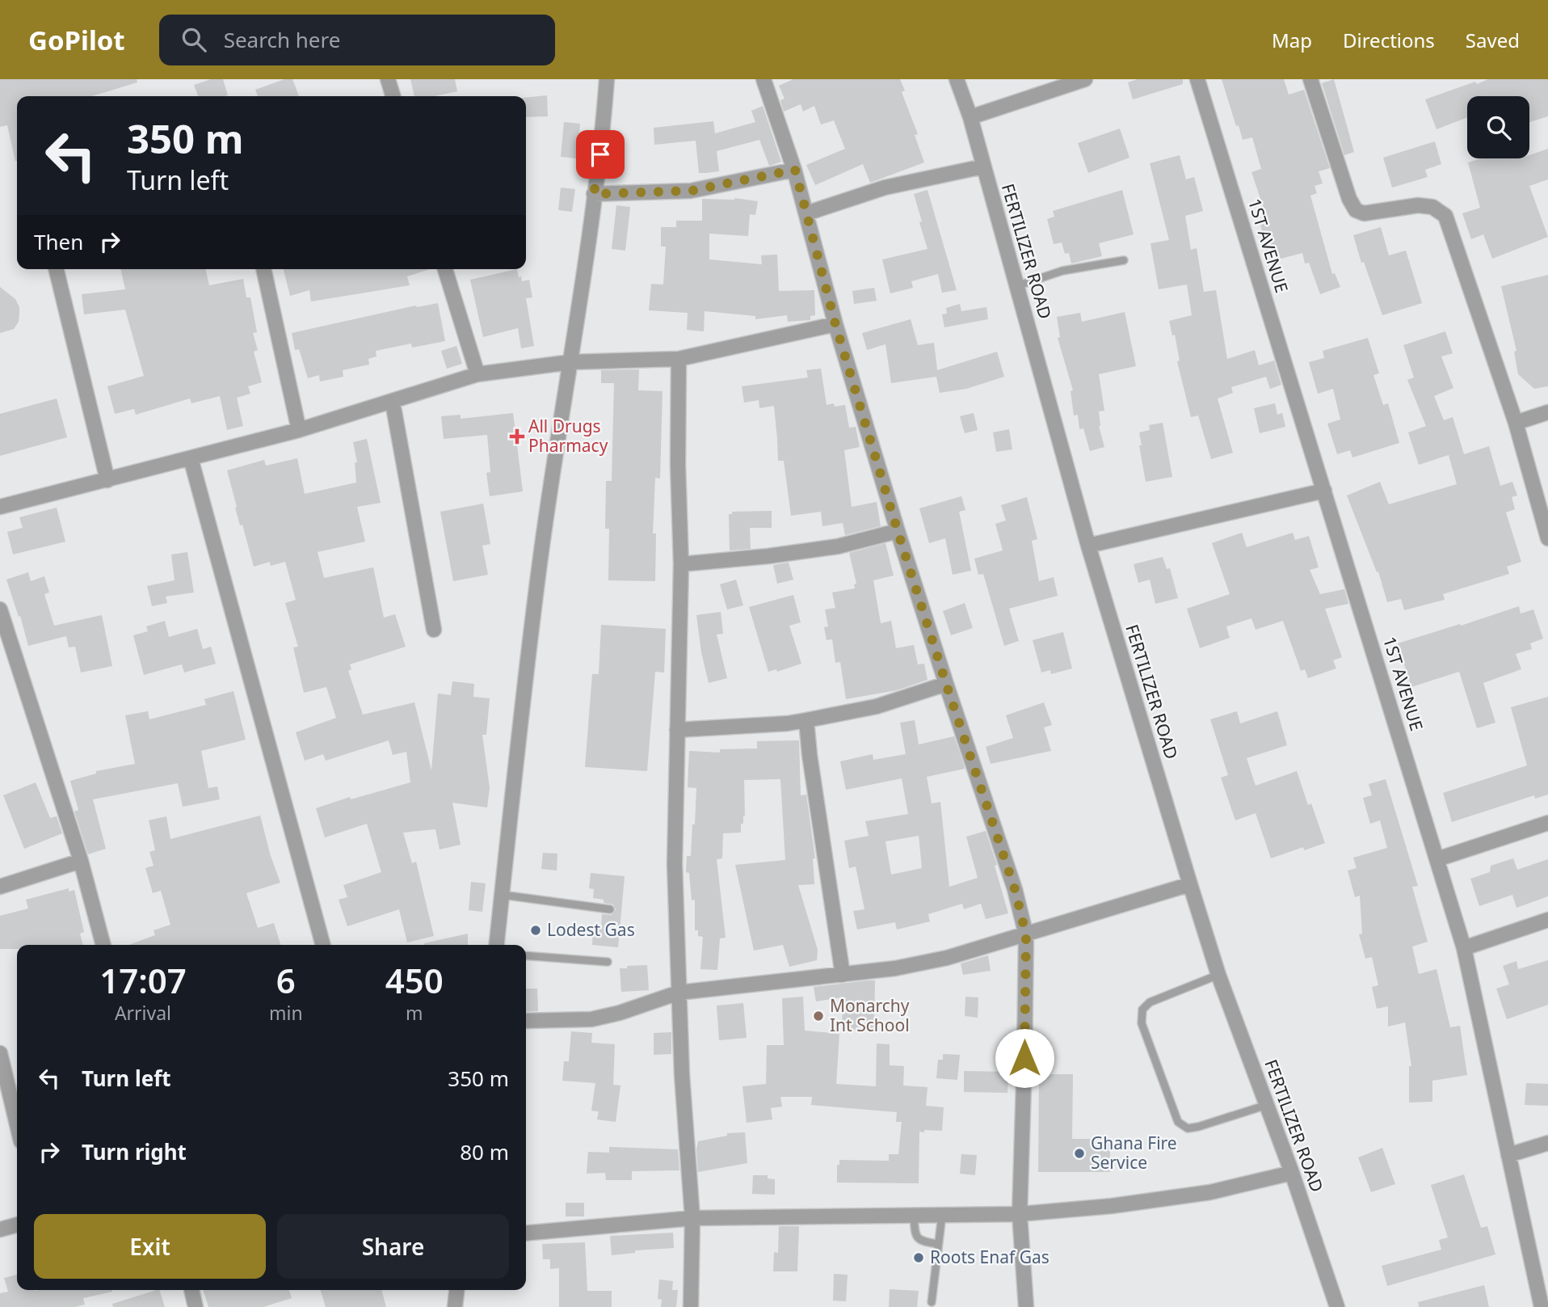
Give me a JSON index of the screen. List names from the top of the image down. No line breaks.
{"streets":{"street":["1ST AVENUE","FERTILIZER ROAD"]},"places":{"health":["All Drugs Pharmacy"],"other":["Lodest Gas","Monarchy Int School","Ghana Fire Service","Roots Enaf Gas"]},"page":{"header":"GoPilot","search":"Search here","nav":["Map","Directions","Saved"],"turn":["350 m","Turn left"],"then":"Then","eta":["17:07","Arrival","6","min","450","m"],"list":[{"name":"Turn left","value":"350 m"},{"name":"Turn right","value":"80 m"}],"buttons":["Exit","Share"]}}
